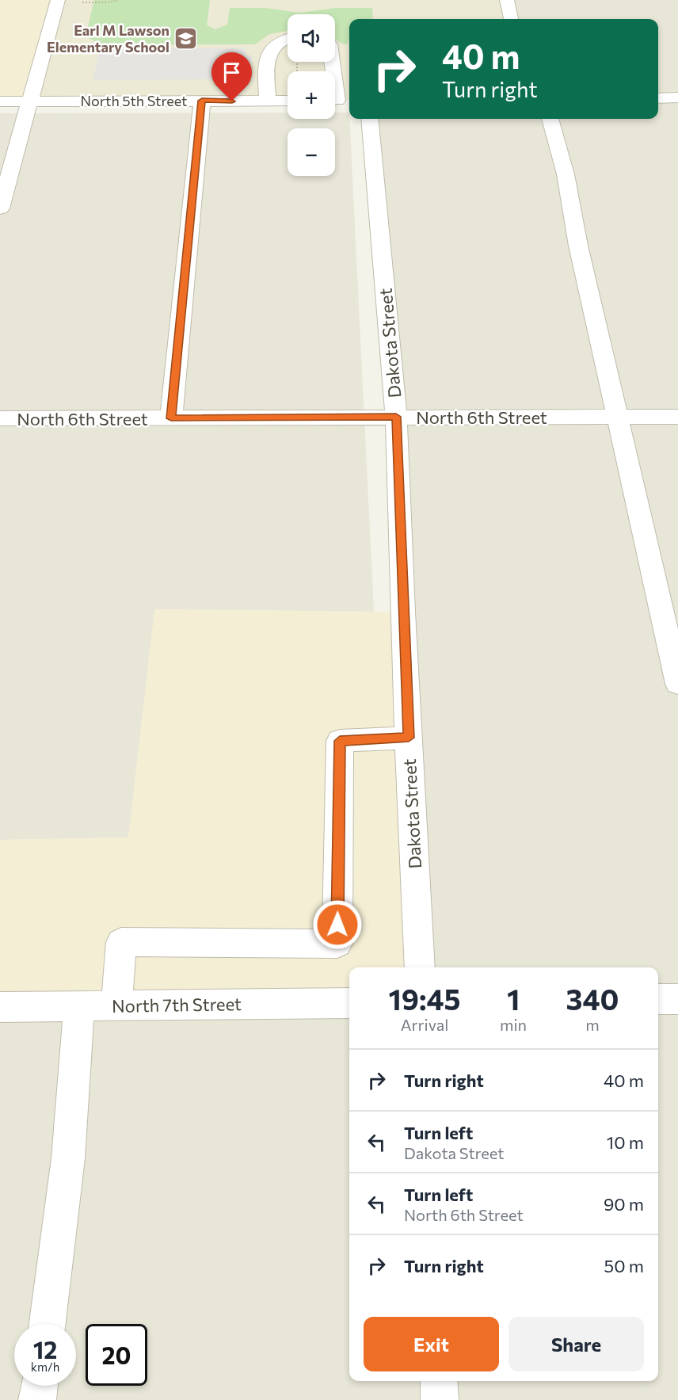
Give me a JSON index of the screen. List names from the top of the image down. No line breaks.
{"streets":{"street":["North 5th Street","Dakota Street","North 6th Street","North 7th Street"]},"crossings":[["Dakota Street","North 6th Street"]],"places":{"school or university":["Earl M Lawson Elementary School"]},"page":{"map_buttons":["+","−"],"turn":["40 m","Turn right"],"eta":["19:45","Arrival","1","min","340","m"],"list":[{"name":"Turn right","value":"40 m"},{"name":"Turn left","note":"Dakota Street","value":"10 m"},{"name":"Turn left","note":"North 6th Street","value":"90 m"},{"name":"Turn right","value":"50 m"}],"buttons":["Exit","Share"],"speed":"12 km/h","limit":"20"}}
